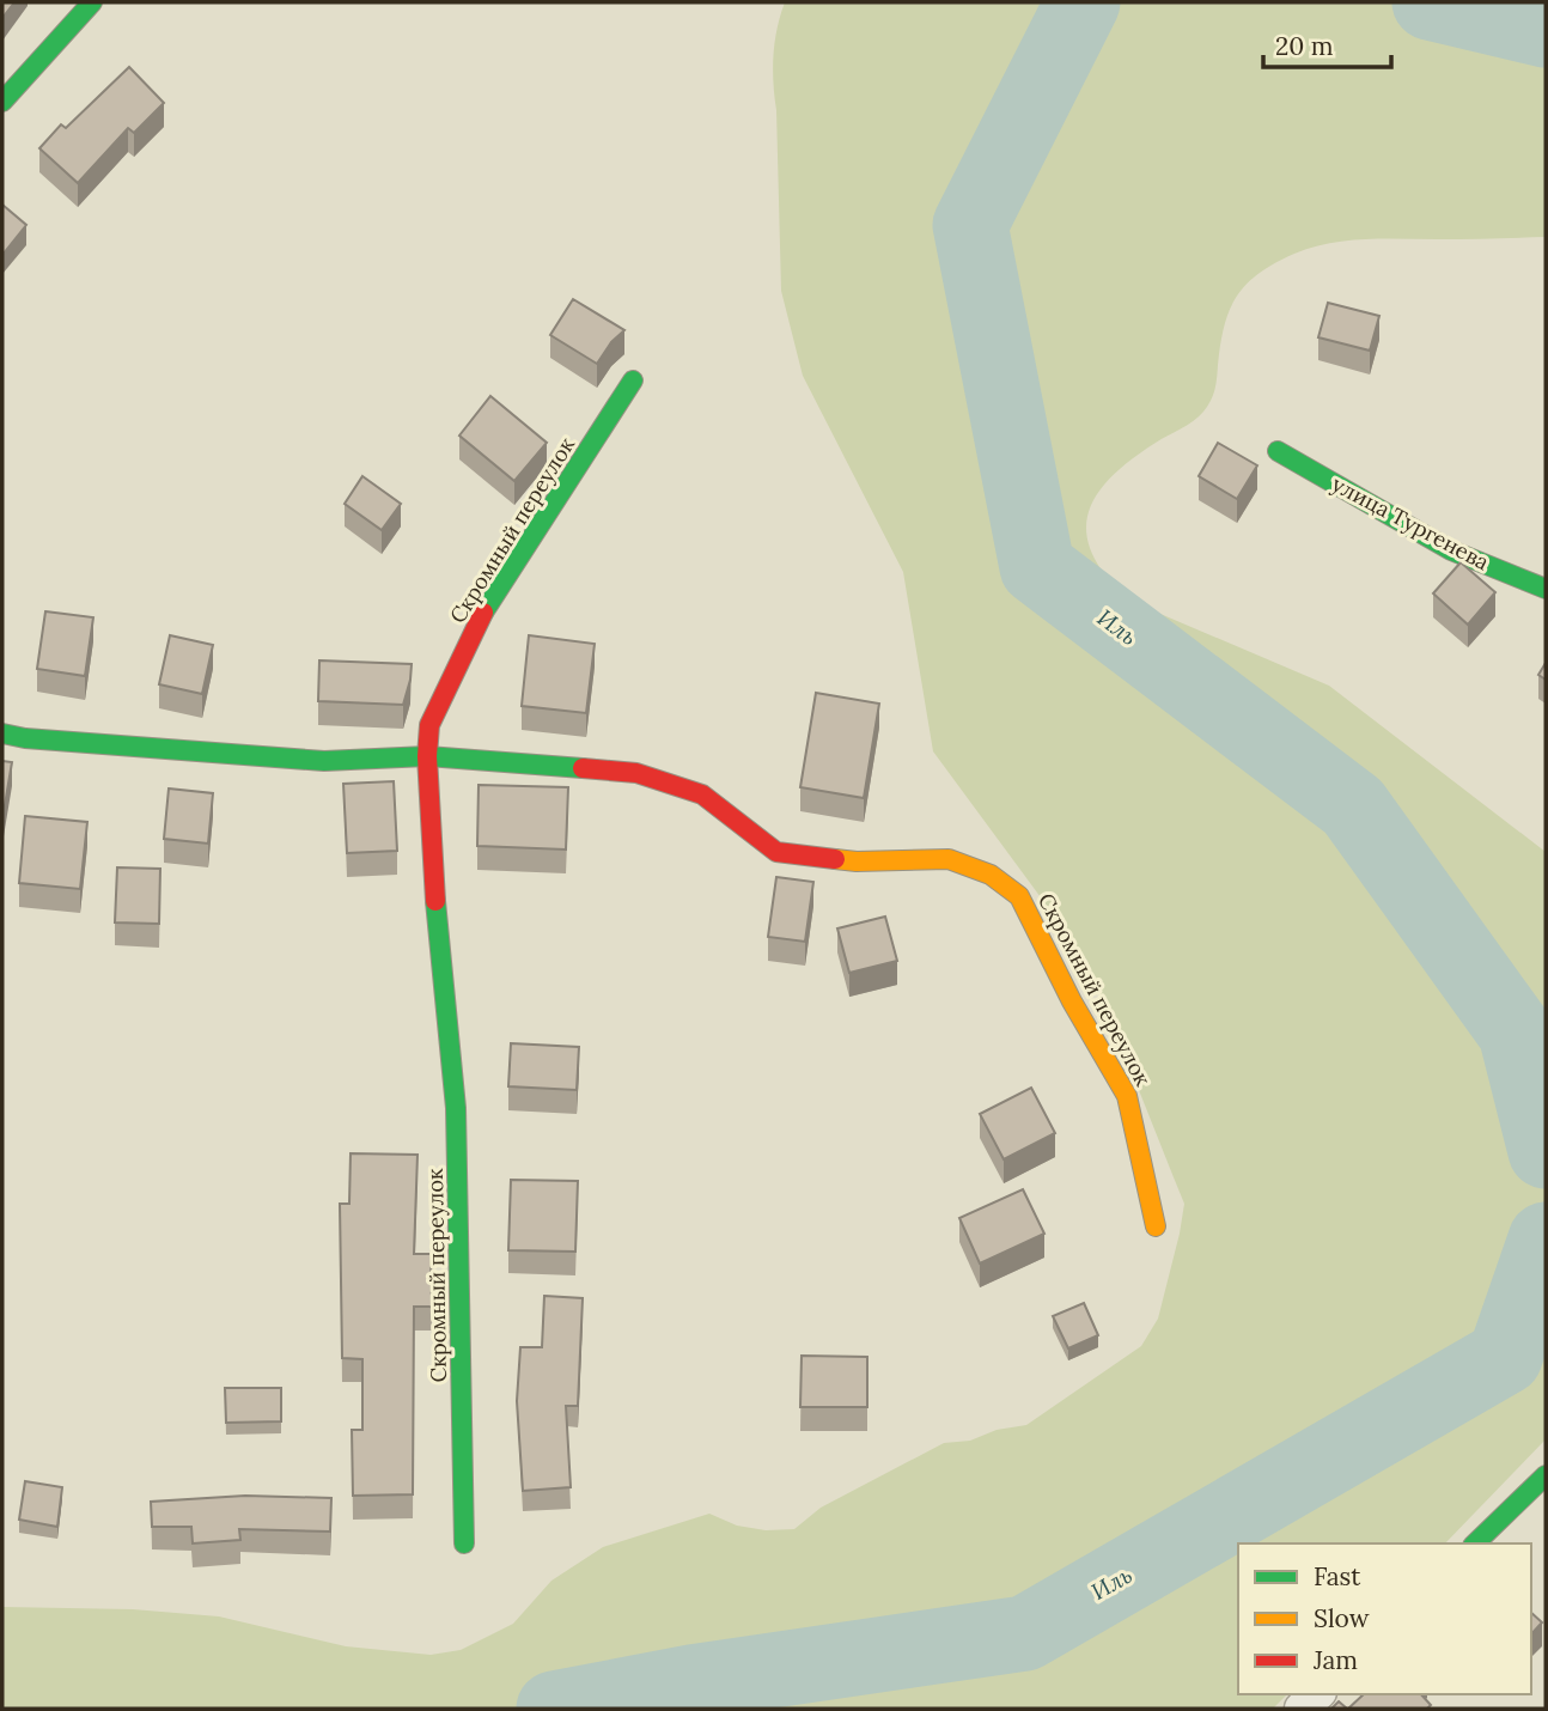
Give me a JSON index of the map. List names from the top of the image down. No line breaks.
{"streets":{"street":["улица Тургенева","Скромный переулок"]},"water":["Иль"],"legend":["Fast","Slow","Jam"],"scale_bar":"20 m"}
